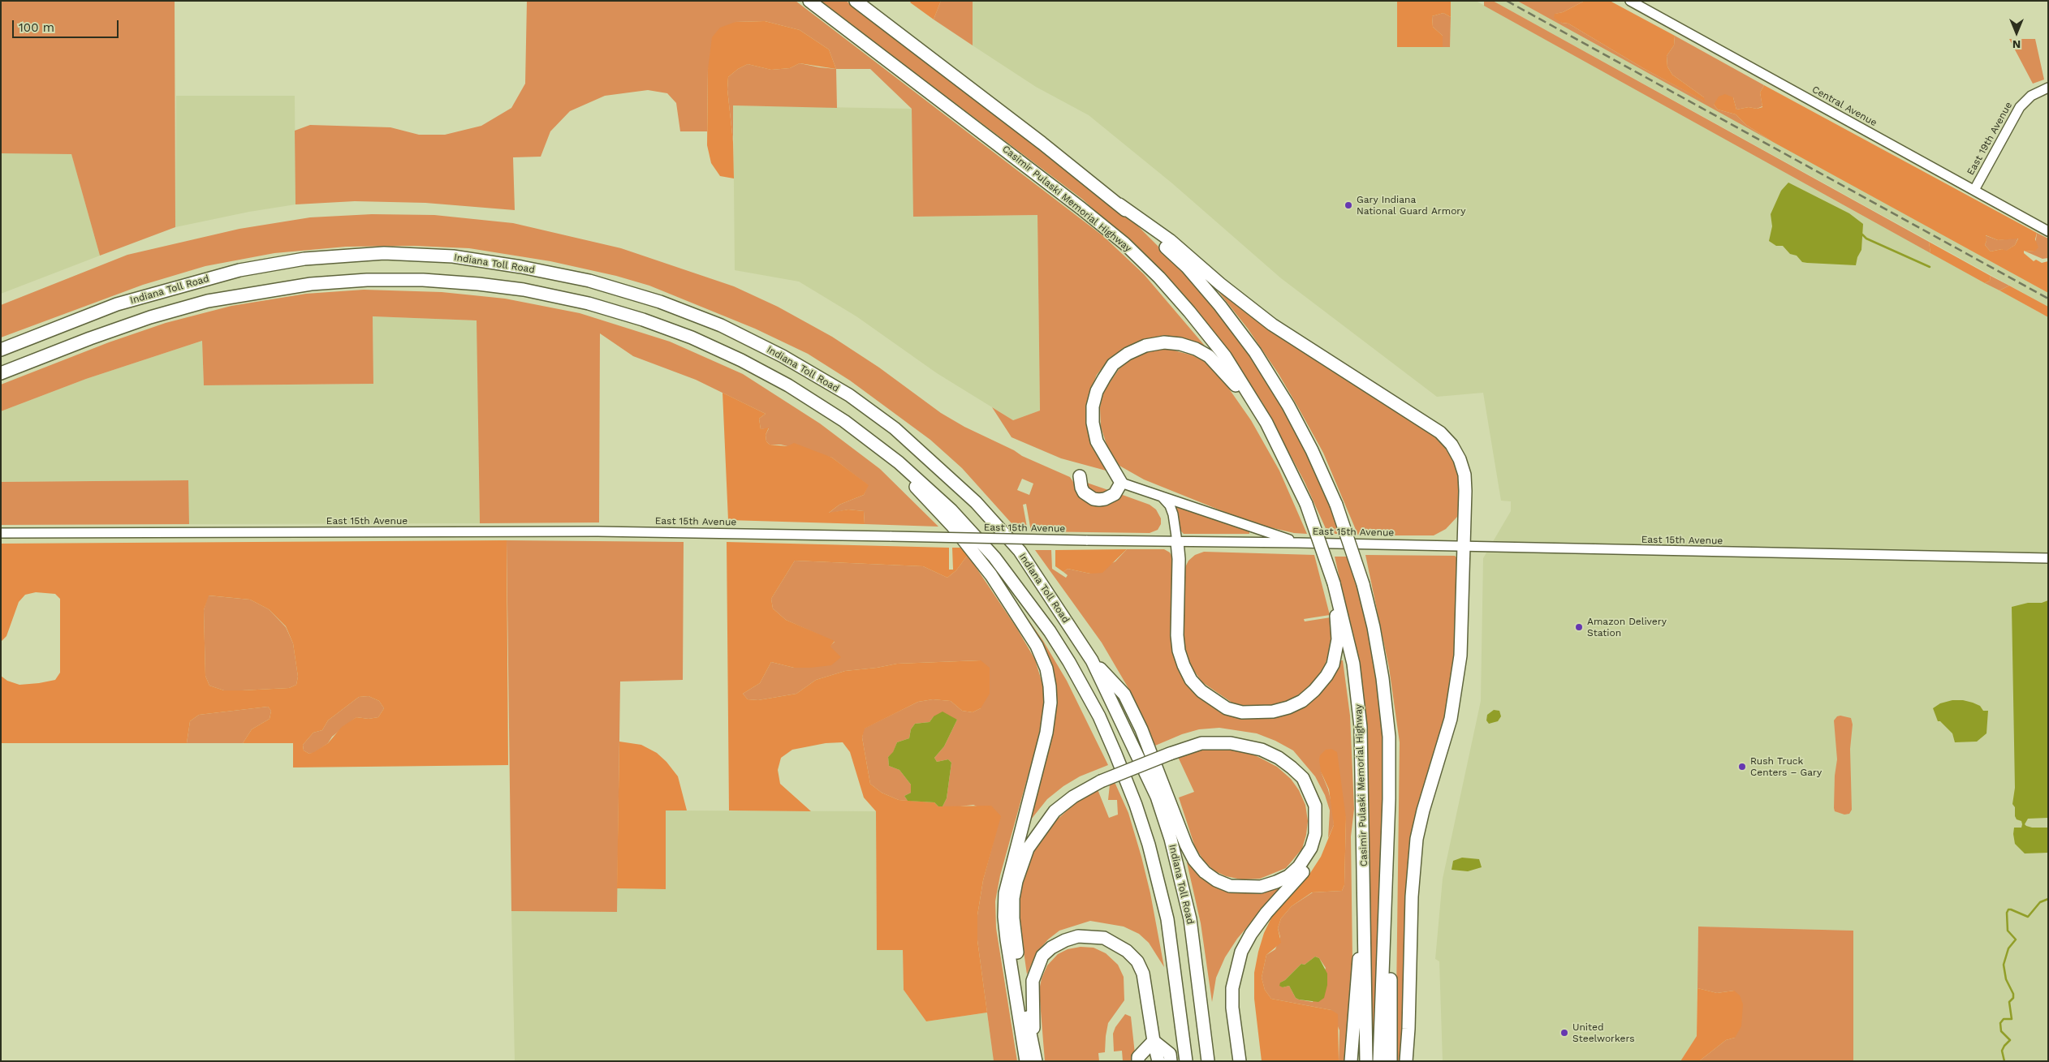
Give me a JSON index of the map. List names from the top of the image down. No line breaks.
{"streets":{"highway":["Casimir Pulaski Memorial Highway","Indiana Toll Road"],"street":["Central Avenue","East 19th Avenue","East 15th Avenue"]},"crossings":[["Central Avenue","East 19th Avenue"]],"places":["Gary Indiana National Guard Armory","Amazon Delivery Station","Rush Truck Centers – Gary","United Steelworkers"],"scale_bar":"100 m","north":"bottom"}
